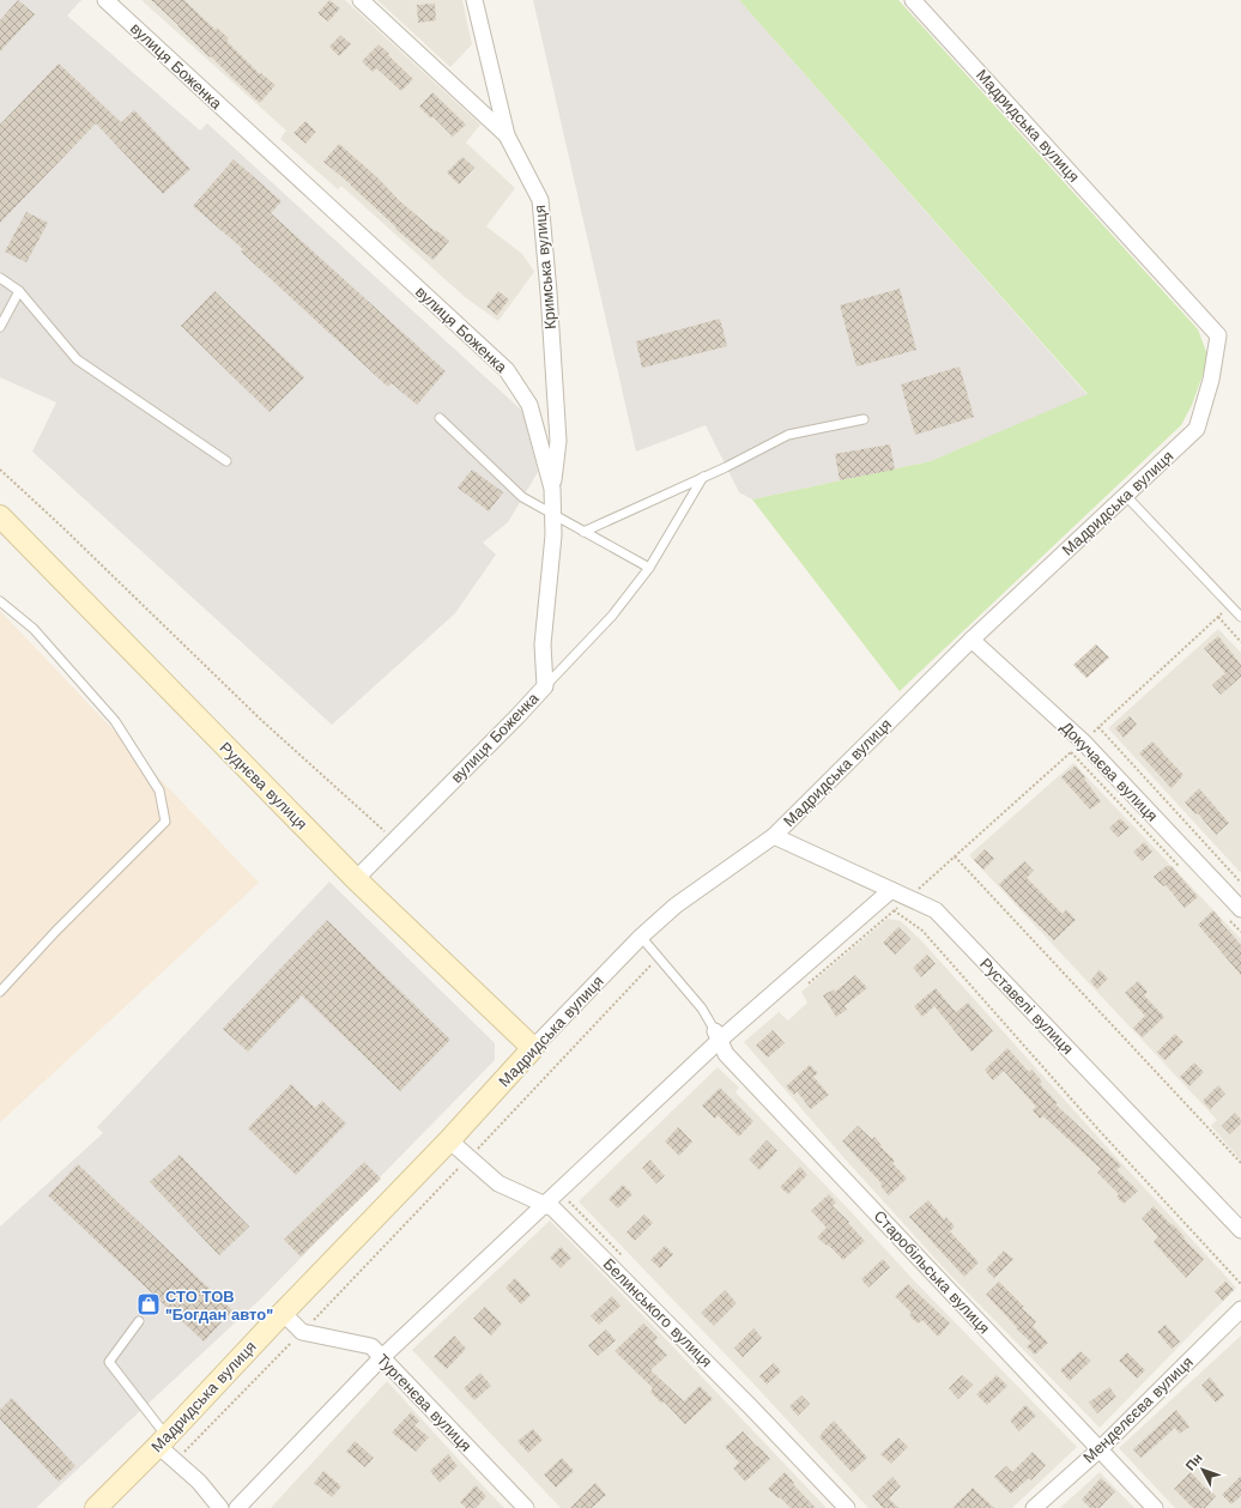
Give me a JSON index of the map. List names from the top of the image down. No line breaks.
{"streets":{"street":["вулиця Боженка","Мадридська вулиця","Кримська вулиця","Докучаєва вулиця","Руднєва вулиця","Руставелі вулиця","Старобільська вулиця","Белинського вулиця","Тургенєва вулиця","Менделєєва вулиця"]},"crossings":[["вулиця Боженка","Кримська вулиця"],["вулиця Боженка","Руднєва вулиця"],["Мадридська вулиця","Докучаєва вулиця"],["Мадридська вулиця","Руднєва вулиця"],["Мадридська вулиця","Руставелі вулиця"],["Мадридська вулиця","Белинського вулиця"],["Старобільська вулиця","Менделєєва вулиця"]],"places":{"shop":["СТО ТОВ \"Богдан авто\""]},"north":"top left"}
